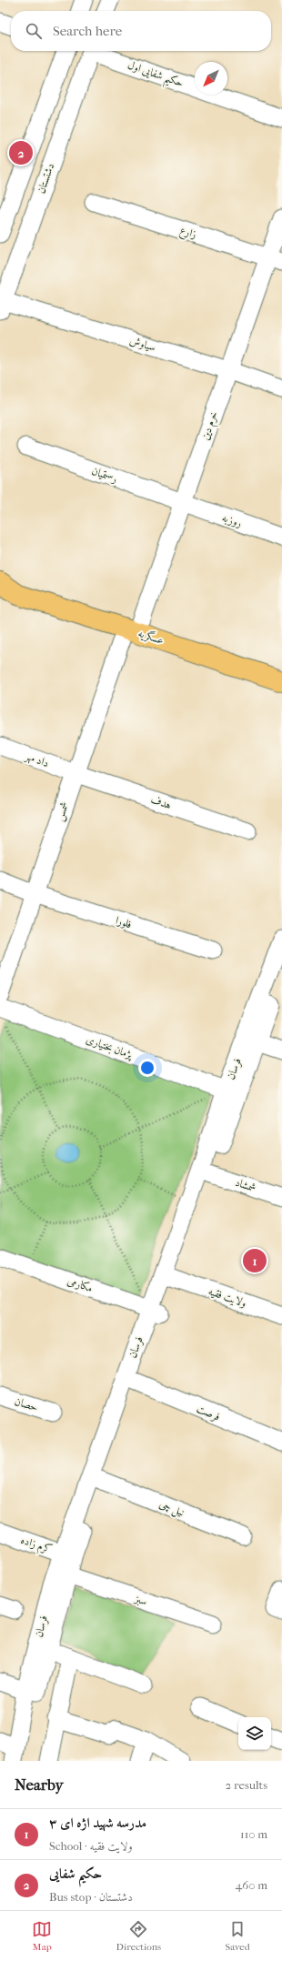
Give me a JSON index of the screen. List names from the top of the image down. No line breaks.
{"streets":{"main road":["عسگریه"],"street":["حکیم شفایی اول","دشتستان","زارع","سیاوش","خرم دین","رستمیان","روزبه","داد مهر","هدف","شمس","فلورا","پژمان بختیاری","فرسان","شمشاد","مکارمی","ولایت فقیه","حصان","فرصت","نیل چی","کرم زاده","سبز"]},"crossings":[["دشتستان","سیاوش"],["زارع","خرم دین"],["سیاوش","خرم دین"],["خرم دین","رستمیان"],["خرم دین","روزبه"],["خرم دین","عسگریه"],["خرم دین","شمس"],["رستمیان","روزبه"],["عسگریه","شمس"],["داد مهر","هدف"],["داد مهر","شمس"],["هدف","شمس"],["شمس","فلورا"],["پژمان بختیاری","فرسان"],["فرسان","شمشاد"],["فرسان","مکارمی"],["فرسان","ولایت فقیه"],["فرسان","فرصت"],["فرسان","نیل چی"],["فرسان","کرم زاده"],["فرسان","سبز"]],"north":"bottom left","page":{"search":"Search here","pins":["2","1"],"heading":["Nearby","2 results"],"list":[{"mark":"1","name":"مدرسه شهید اژه ای ۳","note":"School · ولایت فقیه","value":"110 m"},{"mark":"2","name":"حکیم شفایی","note":"Bus stop · دشتستان","value":"460 m"}],"nav":["Map","Directions","Saved"]}}
